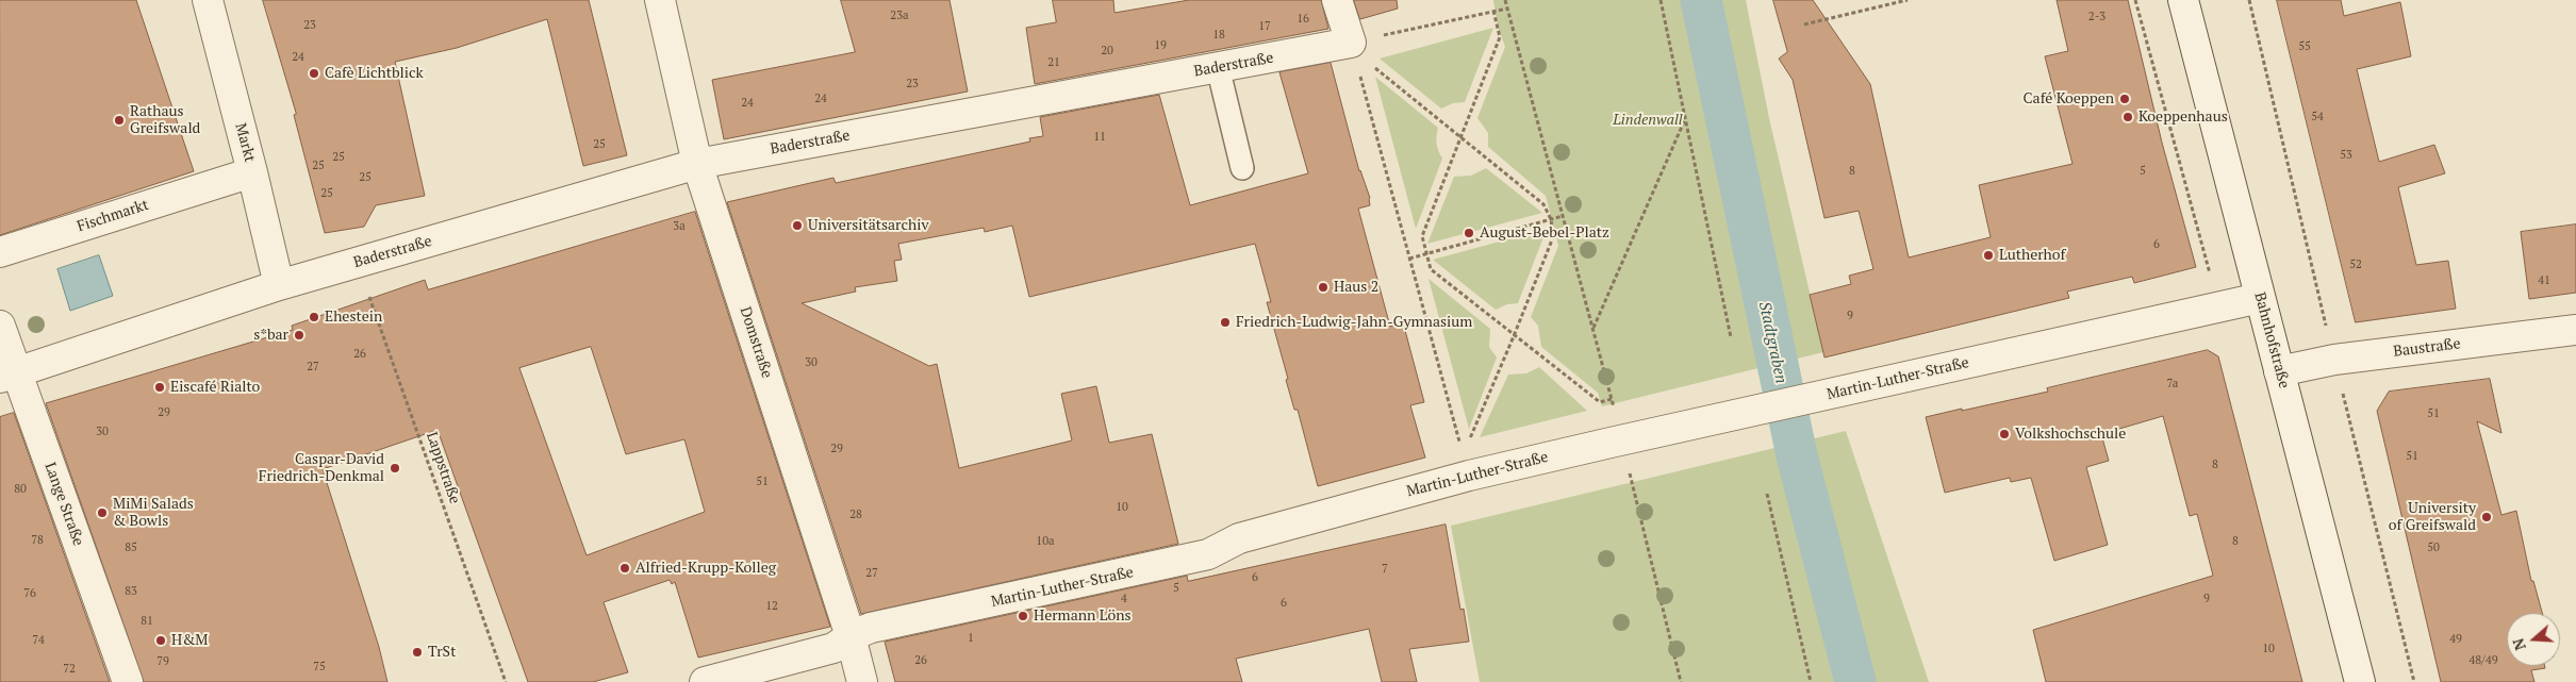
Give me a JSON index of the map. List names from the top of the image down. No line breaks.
{"streets":{"street":["Baderstraße","Markt","Fischmarkt","Bahnhofstraße","Domstraße","Baustraße","Martin-Luther-Straße","Lange Straße"],"path":["Lappstraße"]},"crossings":[["Baderstraße","Markt"],["Baderstraße","Domstraße"],["Baderstraße","Lappstraße"],["Markt","Fischmarkt"],["Bahnhofstraße","Baustraße"],["Bahnhofstraße","Martin-Luther-Straße"],["Domstraße","Martin-Luther-Straße"]],"water":["Stadtgraben"],"parks":["Lindenwall"],"places":["Cafè Lichtblick","Café Koeppen","Koeppenhaus","Rathaus Greifswald","Universitätsarchiv","August-Bebel-Platz","Lutherhof","Haus 2","Ehestein","Friedrich-Ludwig-Jahn-Gymnasium","s*bar","Eiscafé Rialto","Volkshochschule","Caspar-David Friedrich-Denkmal","MiMi Salads & Bowls","University of Greifswald","Alfried-Krupp-Kolleg","Hermann Löns","H&M","TrSt"],"house_numbers":["23a","2-3","16","23","17","18","19","55","20","24","21","23","24","24","54","11","25","53","25","25","8","5","25","25","3a","6","52","41","9","26","30","27","7a","29","51","30","29","51","8","51","80","10","28","78","10a","8","85","50","7","27","6","5","83","76","4","9","6","12","81","1","49","74","10","26","48/49","79","75","72"],"north":"left"}
